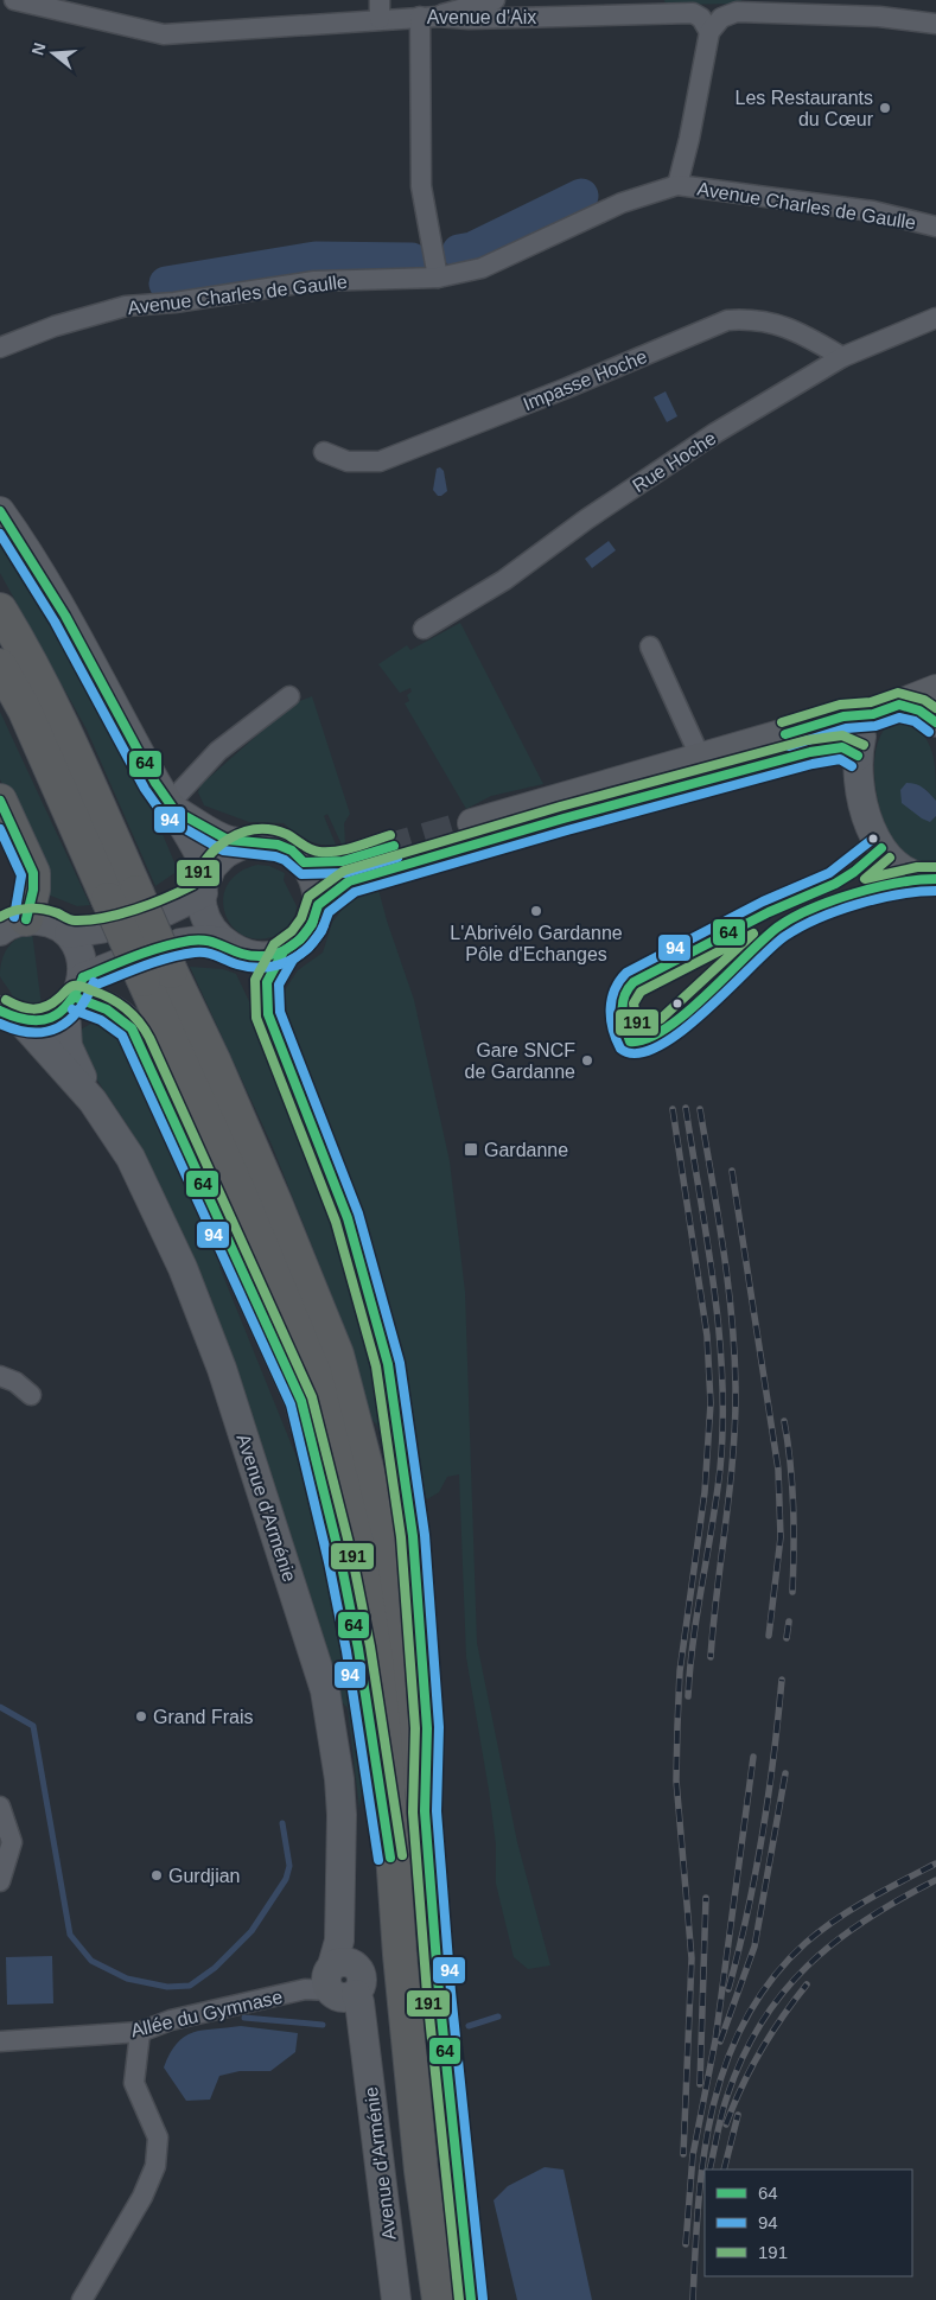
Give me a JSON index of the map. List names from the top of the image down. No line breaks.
{"streets":{"street":["Avenue d'Aix","Avenue Charles de Gaulle","Impasse Hoche","Rue Hoche","Avenue d'Arménie","Allée du Gymnase"]},"crossings":[["Avenue d'Aix","Avenue Charles de Gaulle"],["Impasse Hoche","Rue Hoche"],["Avenue d'Arménie","Allée du Gymnase"]],"places":{"other":["Les Restaurants du Cœur","L'Abrivélo Gardanne Pôle d'Echanges","Gare SNCF de Gardanne","Grand Frais","Gurdjian"],"transit":["Gardanne"]},"lines":["transit line 64","transit line 94","transit line 191"],"legend":["64","94","191"],"north":"left"}
